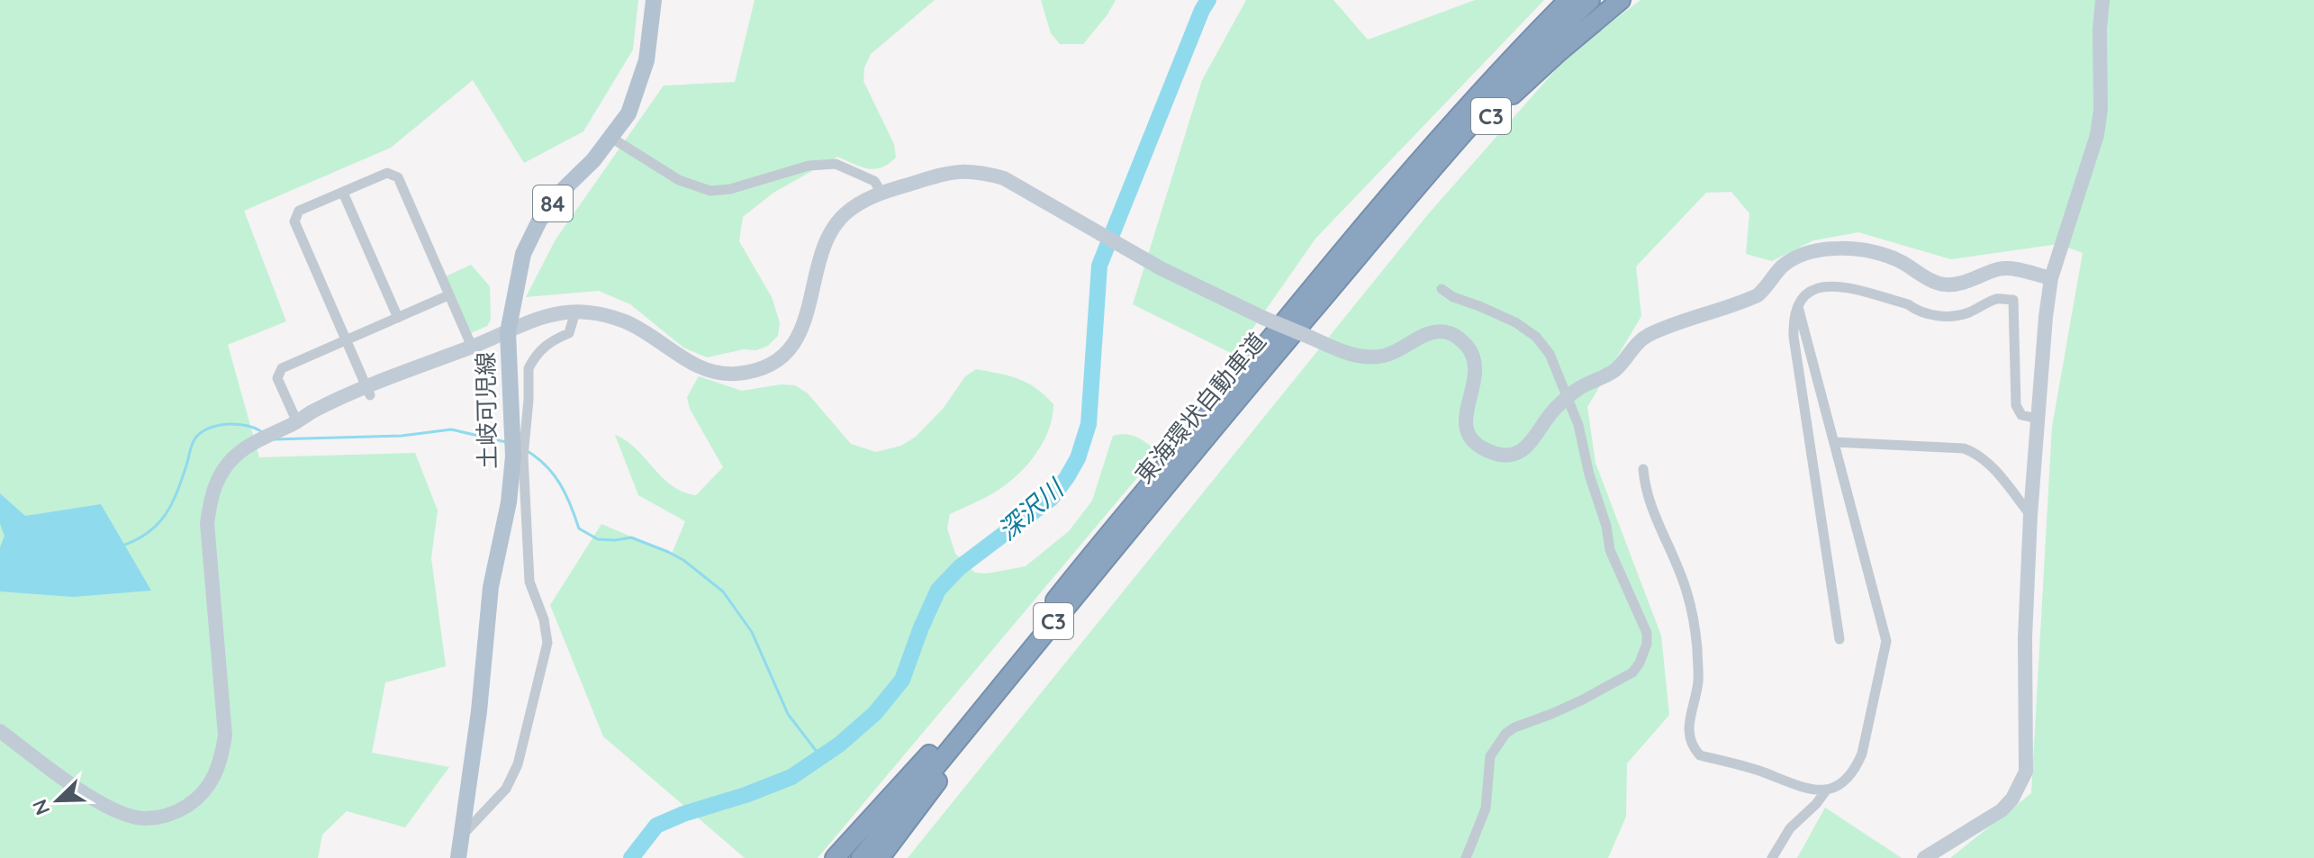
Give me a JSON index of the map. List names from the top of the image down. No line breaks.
{"streets":{"highway":["C3","東海環状自動車道"],"main road":["84","土岐可児線"]},"crossings":[["C3","東海環状自動車道"]],"water":["深沢川"],"north":"bottom left"}
